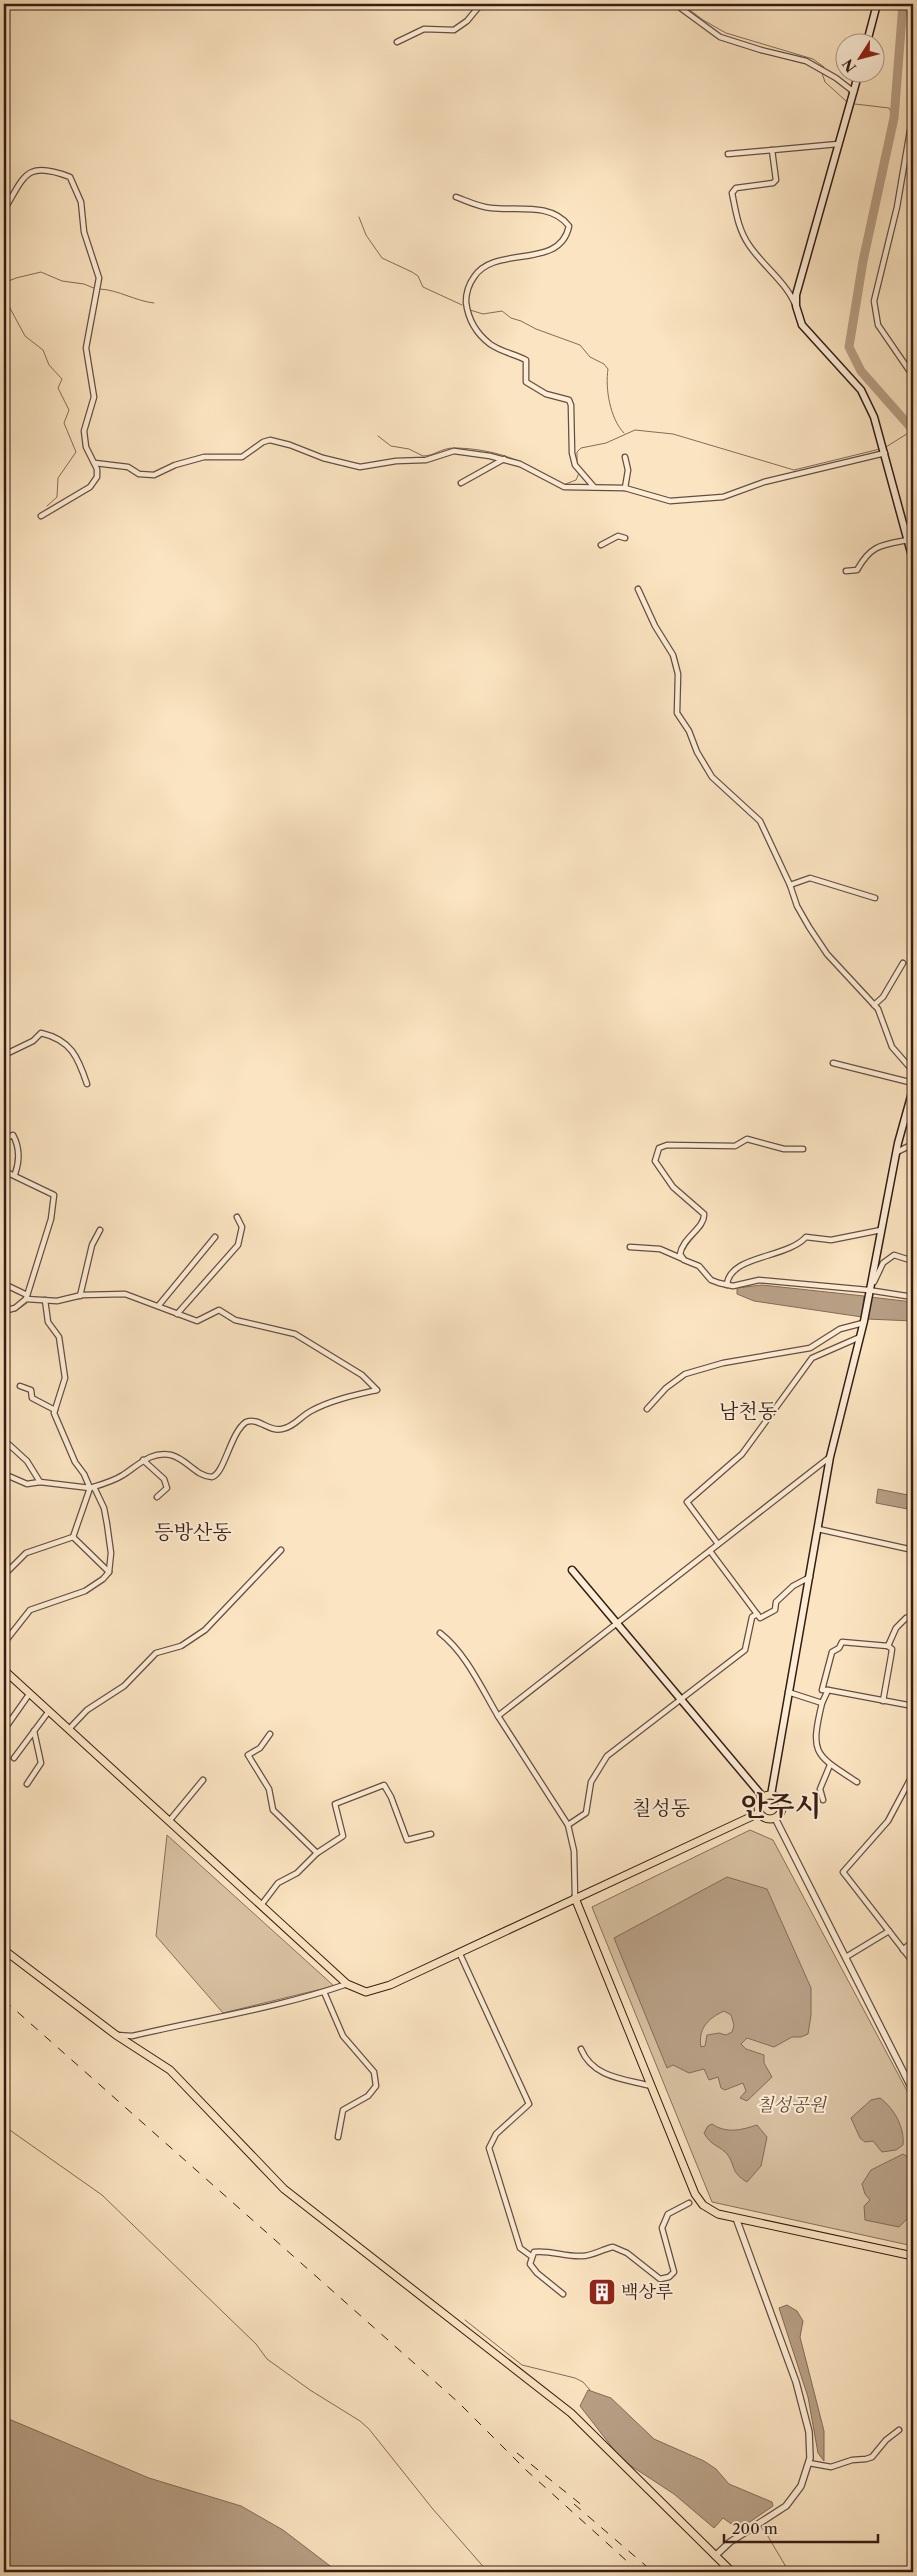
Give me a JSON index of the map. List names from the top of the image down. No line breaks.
{"districts":["남천동","등방산동","안주시","칠성동"],"parks":["칠성공원"],"places":{"building":["백상루"]},"scale_bar":"200 m","north":"bottom left"}
